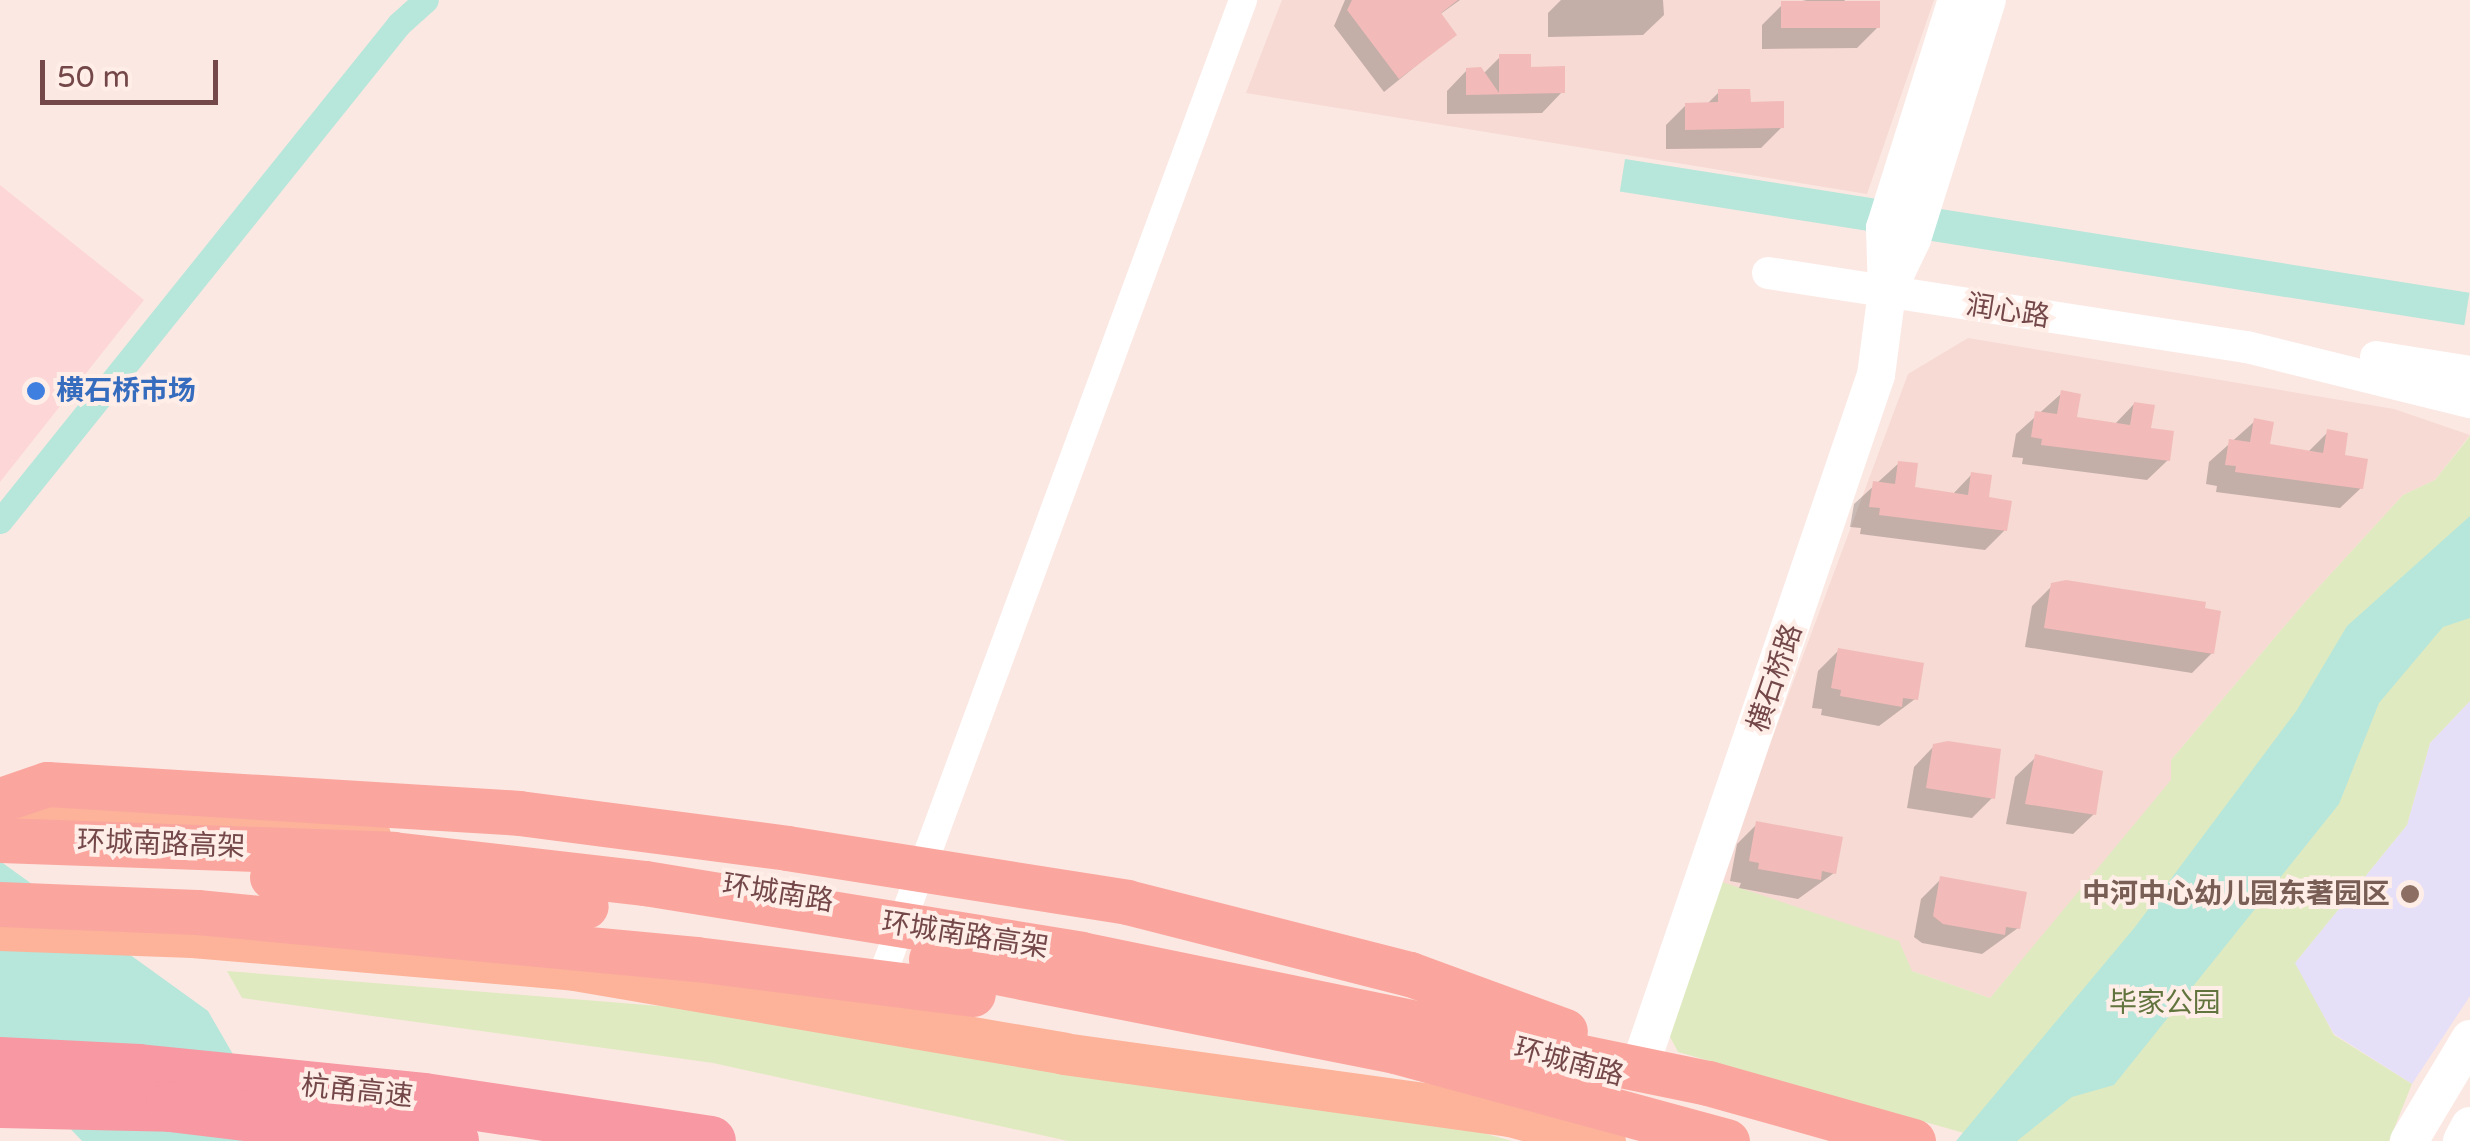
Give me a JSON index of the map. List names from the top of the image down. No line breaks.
{"streets":{"highway":["环城南路高架","杭甬高速"],"main road":["横石桥路","环城南路"],"street":["润心路"]},"crossings":[["润心路","横石桥路"]],"parks":["毕家公园"],"places":["横石桥市场","中河中心幼儿园东著园区"],"scale_bar":"50 m"}
